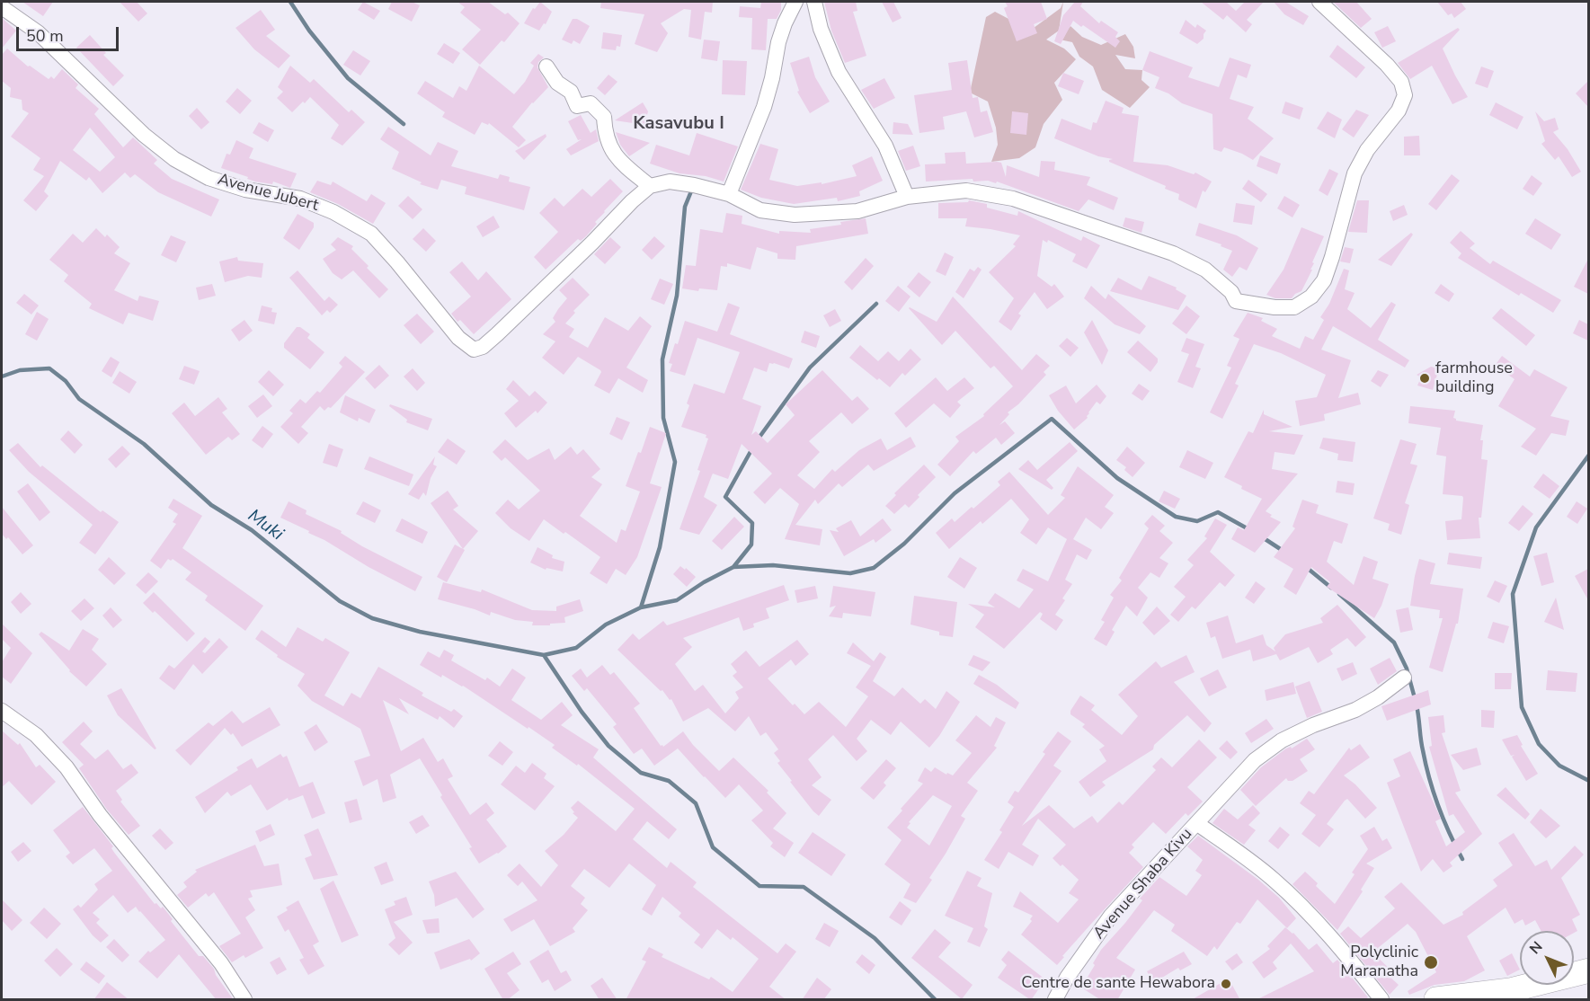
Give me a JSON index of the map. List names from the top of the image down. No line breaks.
{"streets":{"street":["Avenue Jubert","Avenue Shaba Kivu"]},"districts":["Kasavubu I"],"water":["Muki"],"places":["farmhouse building","Polyclinic Maranatha","Centre de sante Hewabora"],"scale_bar":"50 m","north":"top left"}
